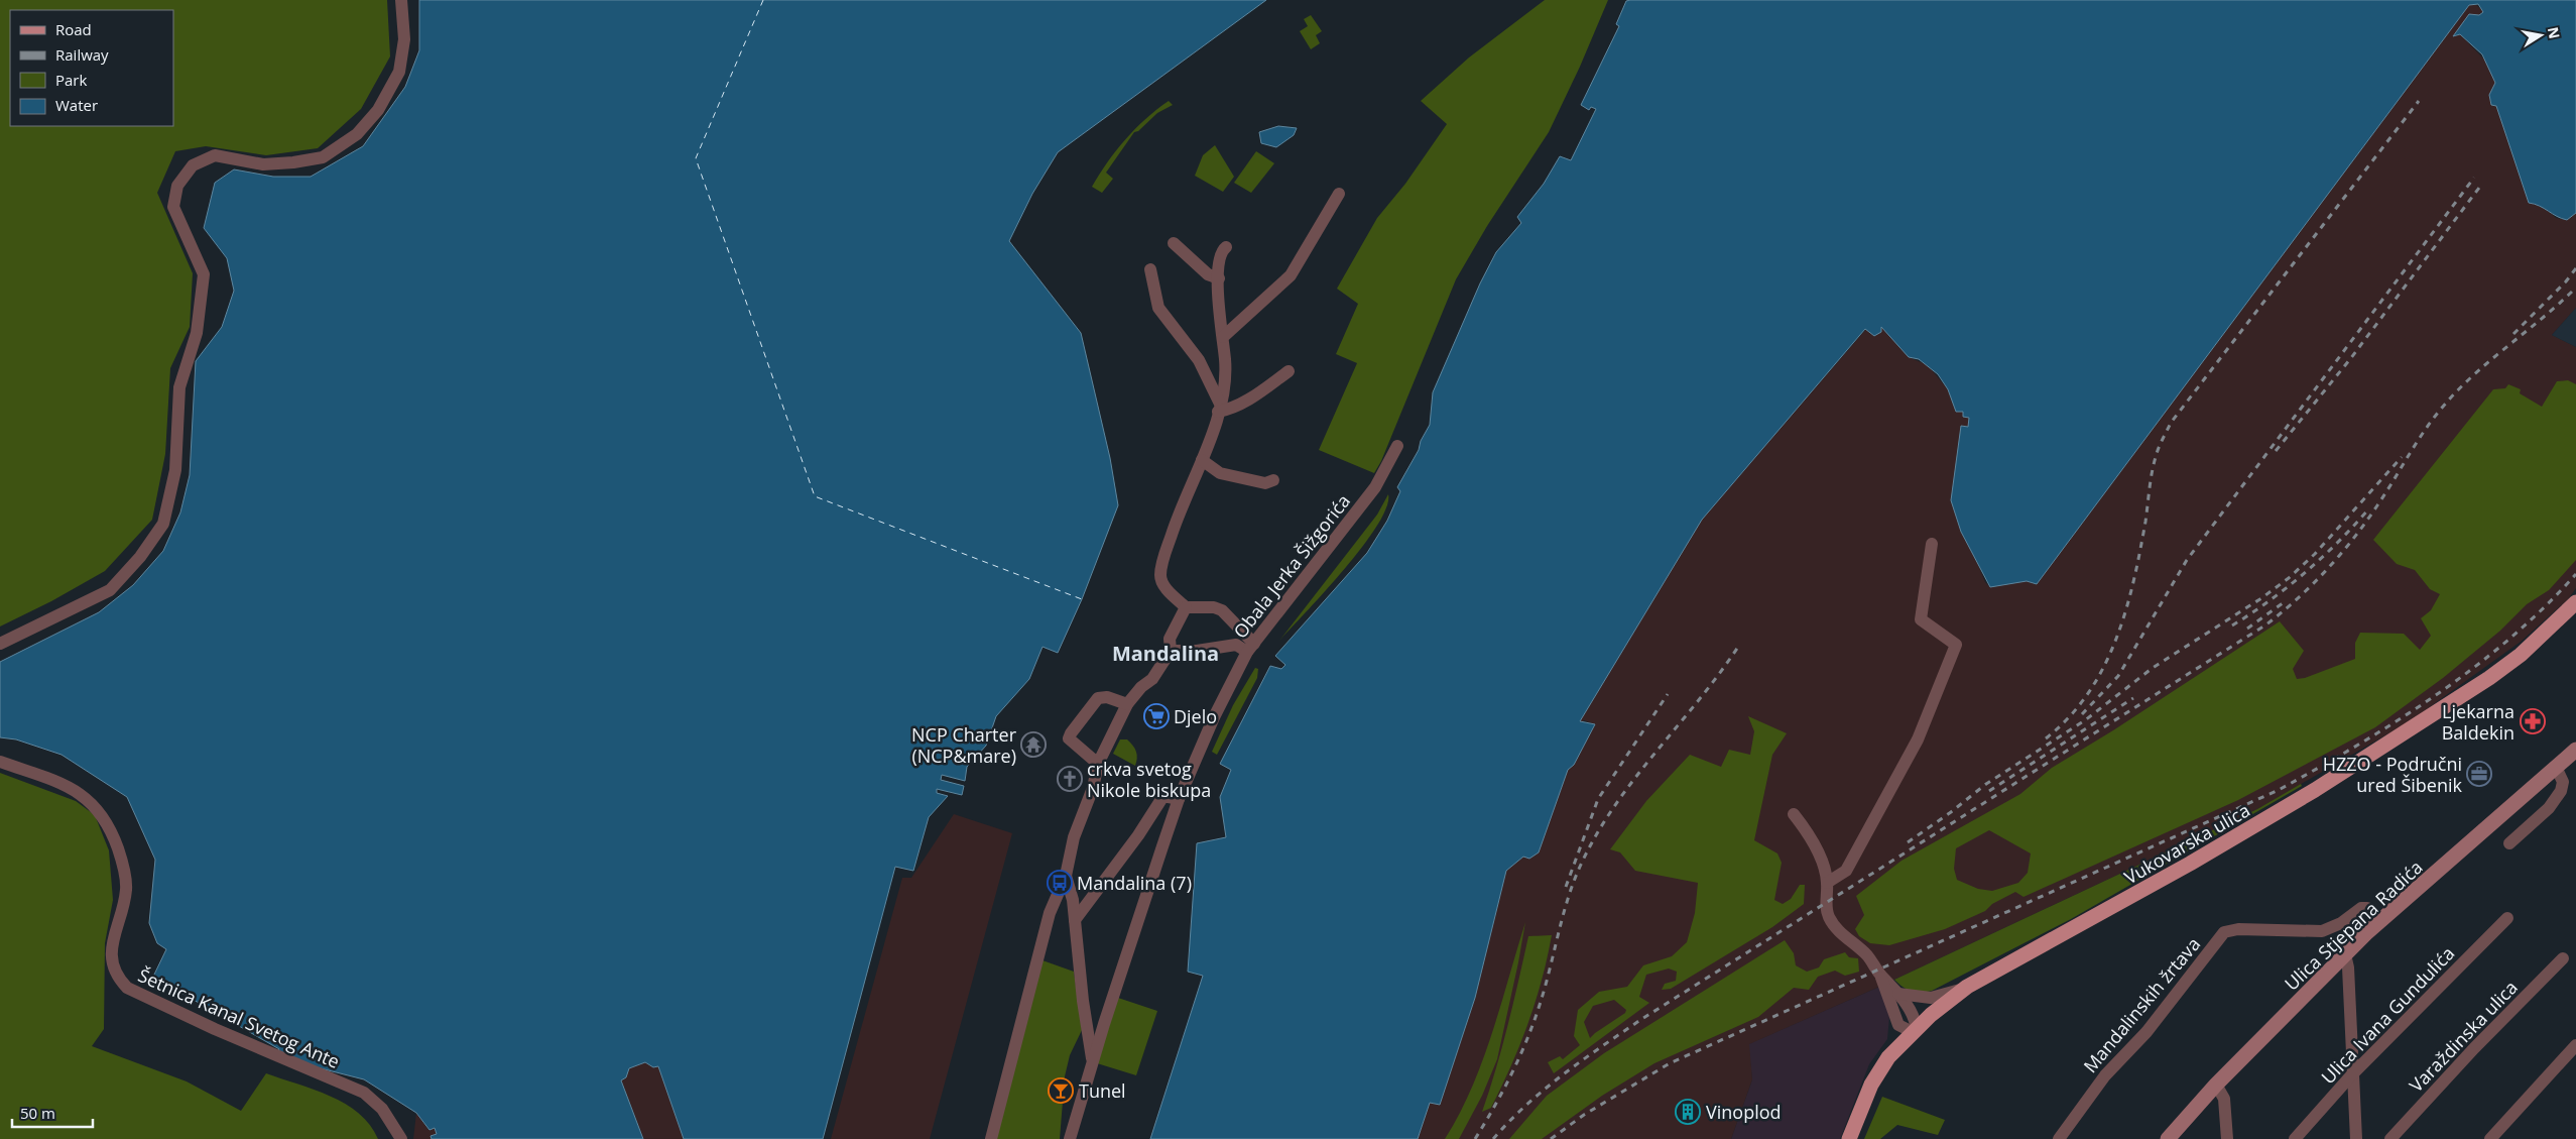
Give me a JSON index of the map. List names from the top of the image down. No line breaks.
{"streets":{"main road":["Vukovarska ulica","Ulica Stjepana Radića"],"street":["Obala Jerka Šižgorića","Mandalinskih žrtava","Ulica Ivana Gundulića","Šetnica Kanal Svetog Ante","Varaždinska ulica"]},"crossings":[["Ulica Stjepana Radića","Mandalinskih žrtava"]],"districts":["Mandalina"],"places":{"supermarket":["Djelo"],"pharmacy":["Ljekarna Baldekin"],"temple":["NCP Charter (NCP&mare)"],"office":["HZZO - Područni ured Šibenik"],"church":["crkva svetog Nikole biskupa"],"bus stop":["Mandalina (7)"],"bar":["Tunel"],"building":["Vinoplod"]},"legend":["Road","Railway","Park","Water"],"scale_bar":"50 m","north":"right"}
